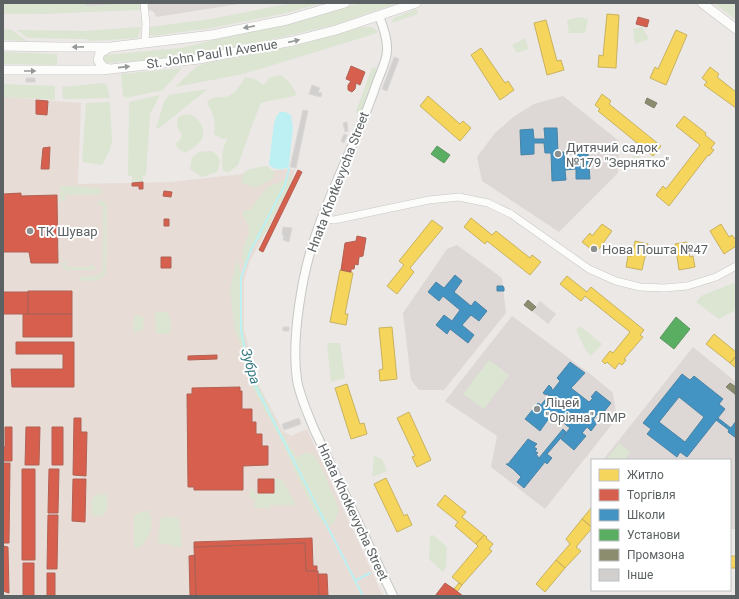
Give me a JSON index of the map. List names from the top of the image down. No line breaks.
{"streets":{"main road":["St. John Paul II Avenue"],"street":["Hnata Khotkevycha Street"]},"crossings":[["St. John Paul II Avenue","Hnata Khotkevycha Street"]],"water":["Зубра"],"places":["Дитячий садок №179 \"Зернятко\"","ТК Шувар","Нова Пошта №47","Ліцей \"Оріяна\" ЛМР"],"legend":["Житло","Торгівля","Школи","Установи","Промзона","Інше"]}
